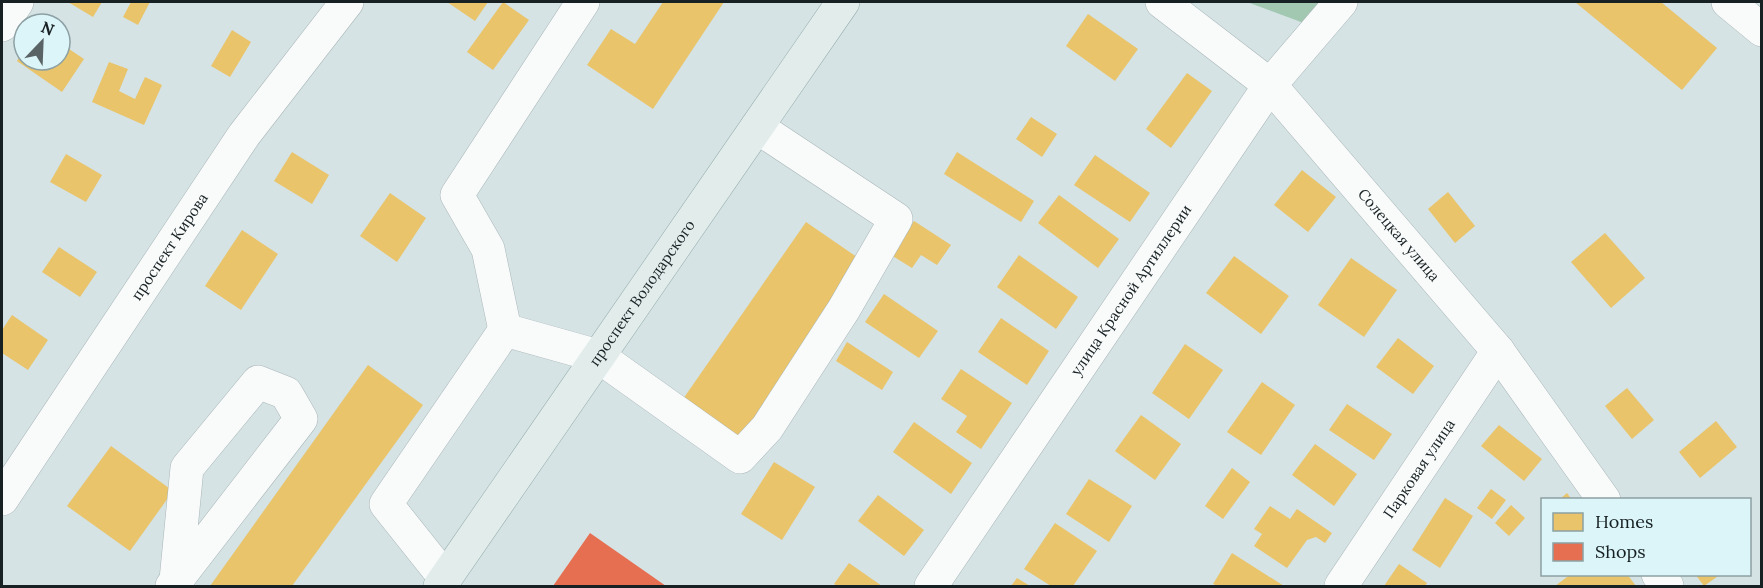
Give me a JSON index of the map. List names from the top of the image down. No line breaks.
{"streets":{"main road":["проспект Володарского"],"street":["Солецкая улица","проспект Кирова","улица Красной Артиллерии","Парковая улица"]},"crossings":[["Солецкая улица","улица Красной Артиллерии"],["Солецкая улица","Парковая улица"]],"legend":["Homes","Shops"],"north":"top right"}
